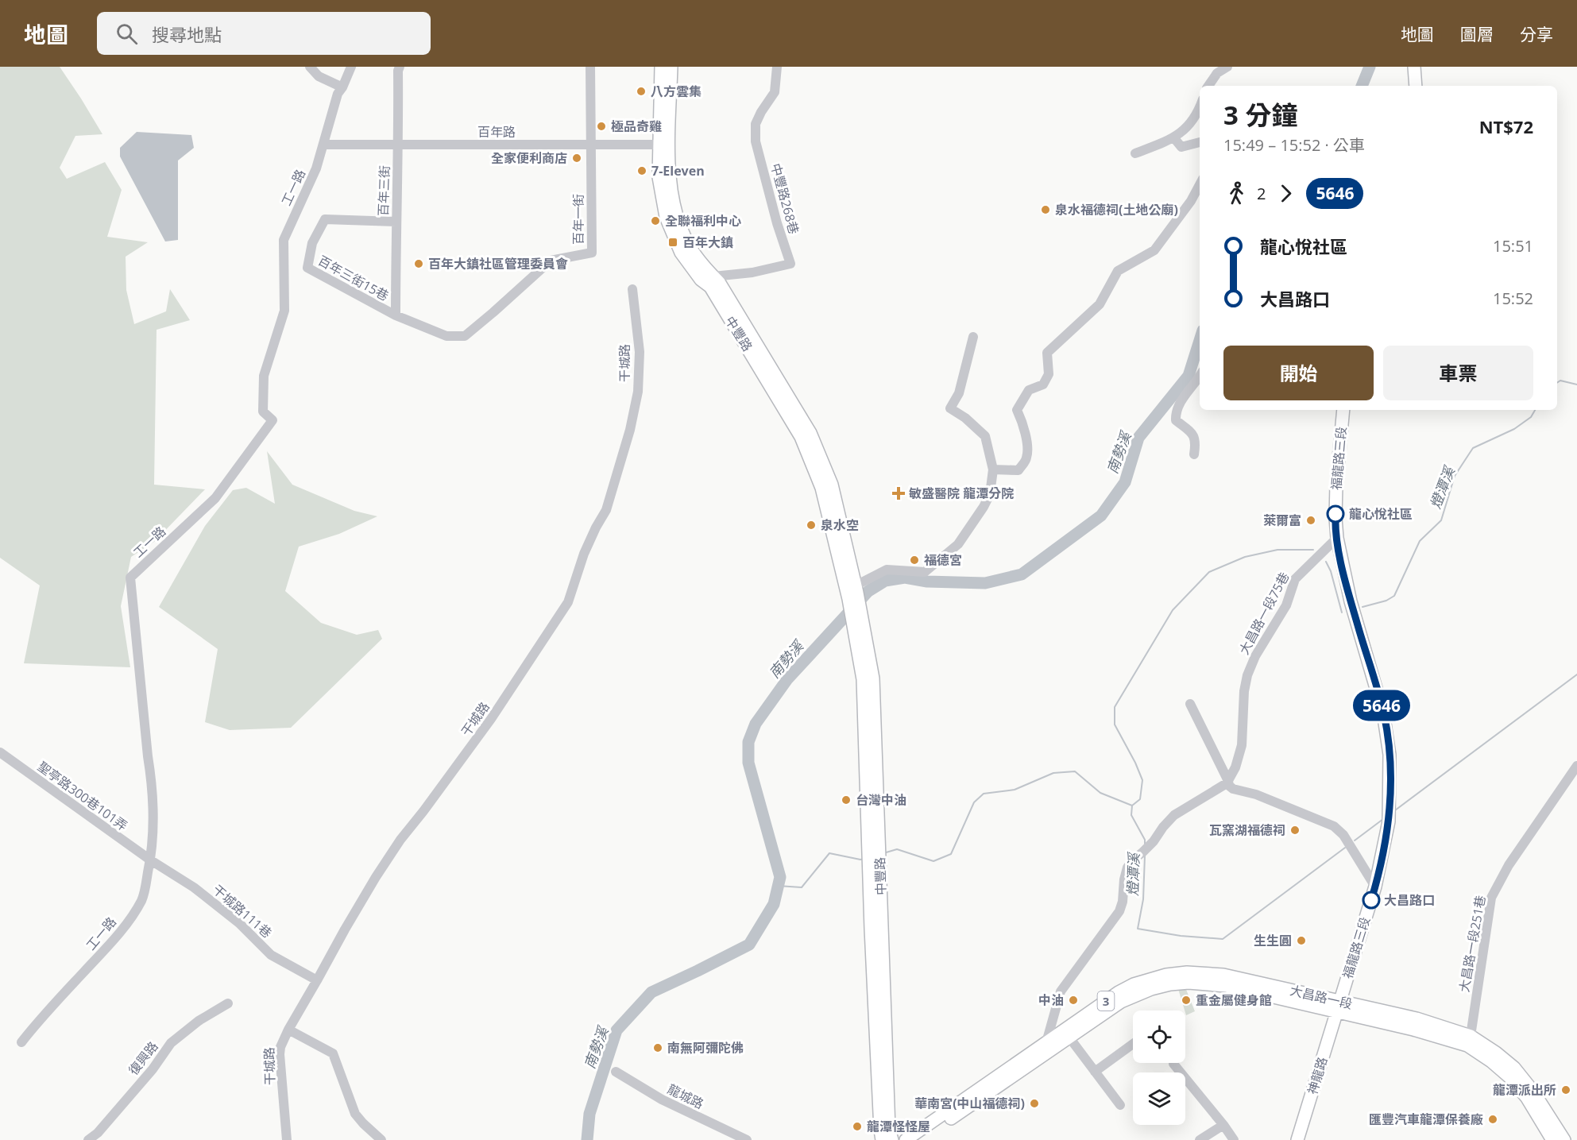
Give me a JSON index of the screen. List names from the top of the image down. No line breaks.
{"streets":{"main road":["中豐路","福龍路三段","大昌路一段","3","神龍路"],"street":["百年路","工一路","百年三街","中豐路268巷","百年一街","百年三街15巷","干城路","大昌路一段75巷","聖亭路300巷101弄","干城路111巷","大昌路一段251巷","復興路","龍城路"]},"crossings":[["百年路","工一路"],["百年路","百年三街"],["百年路","百年一街"],["百年路","中豐路"],["工一路","聖亭路300巷101弄"],["工一路","干城路111巷"],["百年三街","百年一街"],["百年三街","百年三街15巷"],["中豐路268巷","中豐路"],["百年一街","百年三街15巷"],["干城路","干城路111巷"],["福龍路三段","大昌路一段75巷"],["福龍路三段","大昌路一段"],["福龍路三段","神龍路"],["聖亭路300巷101弄","干城路111巷"],["大昌路一段251巷","大昌路一段"],["大昌路一段","神龍路"]],"water":["南勢溪","燈潭溪"],"places":{"other":["八方雲集","極品奇雞","全家便利商店","7-Eleven","泉水福德祠(土地公廟)","全聯福利中心","百年大鎮社區管理委員會","龍心悅社區","萊爾富","泉水空","福德宮","台灣中油","瓦窯湖福德祠","大昌路口","生生圓","中油","重金屬健身館","南無阿彌陀佛","龍潭派出所","華南宮(中山福德祠)","匯豐汽車龍潭保養廠","龍潭怪怪屋"],"transit":["百年大鎮"],"health":["敏盛醫院 龍潭分院"]},"lines":["bus line 5646"],"page":{"header":"地圖","search":"搜尋地點","nav":["地圖","圖層","分享"],"on_map":"5646","heading":["3 分鐘","15:49 – 15:52 · 公車","NT$72"],"legs":["2","5646"],"list":[{"name":"龍心悅社區","value":"15:51"},{"name":"大昌路口","value":"15:52"}],"buttons":["開始","車票"]}}
